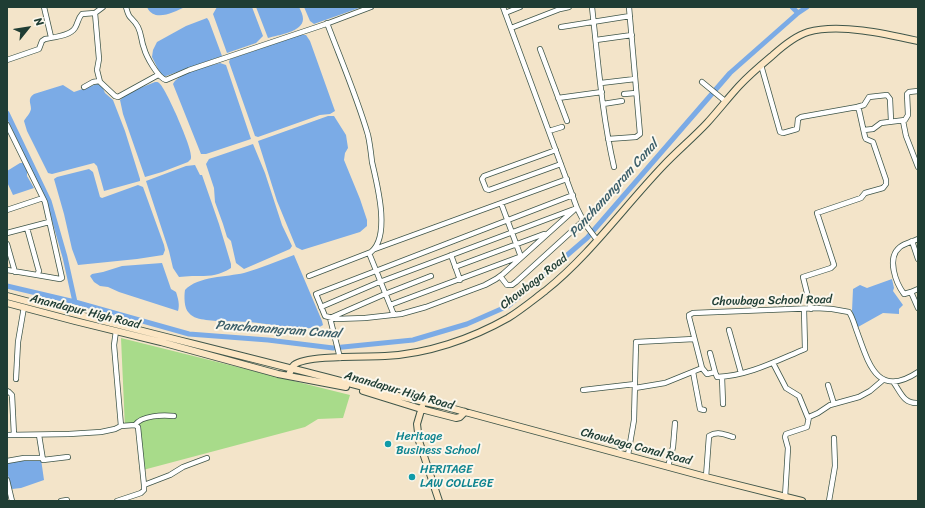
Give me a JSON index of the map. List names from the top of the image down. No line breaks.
{"streets":{"main road":["Chowbaga Road","Anandapur High Road","Chowbaga Canal Road"],"street":["Chowbaga School Road"]},"crossings":[["Chowbaga Road","Anandapur High Road"],["Anandapur High Road","Chowbaga Canal Road"]],"water":["Panchanangram Canal"],"places":["Heritage Business School","HERITAGE LAW COLLEGE"],"north":"top right"}
